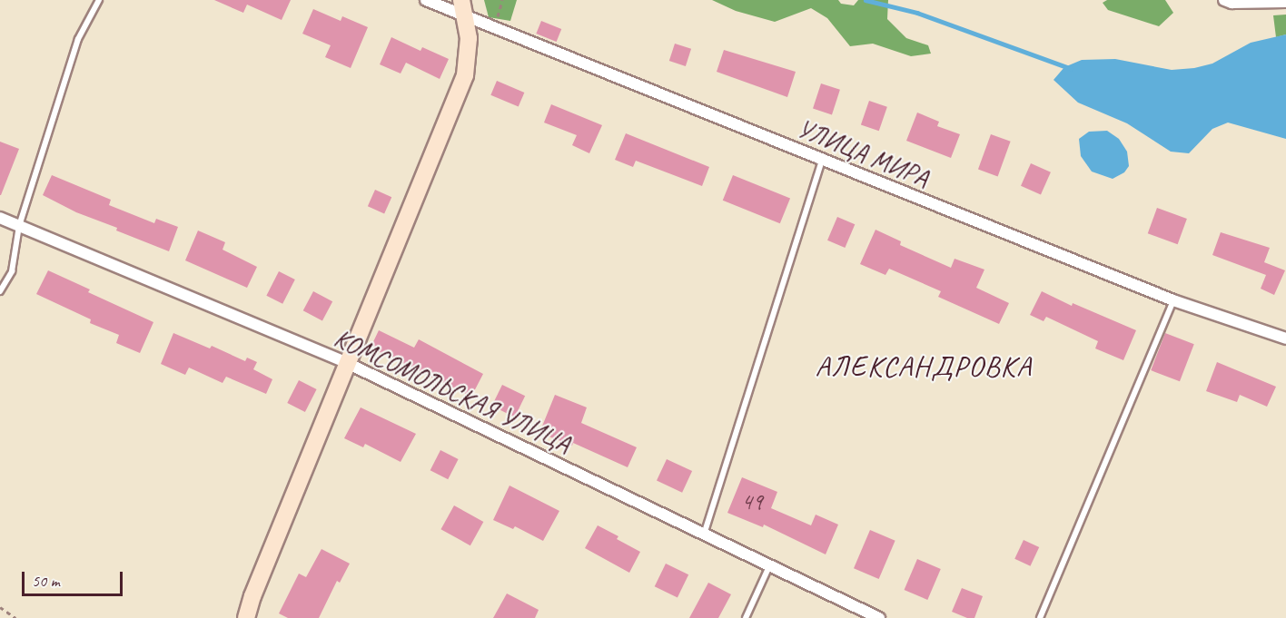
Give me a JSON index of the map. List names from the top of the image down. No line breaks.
{"streets":{"street":["УЛИЦА МИРА","КОМСОМОЛЬСКАЯ УЛИЦА"]},"districts":["АЛЕКСАНДРОВКА"],"house_numbers":["49"],"scale_bar":"50 m"}
